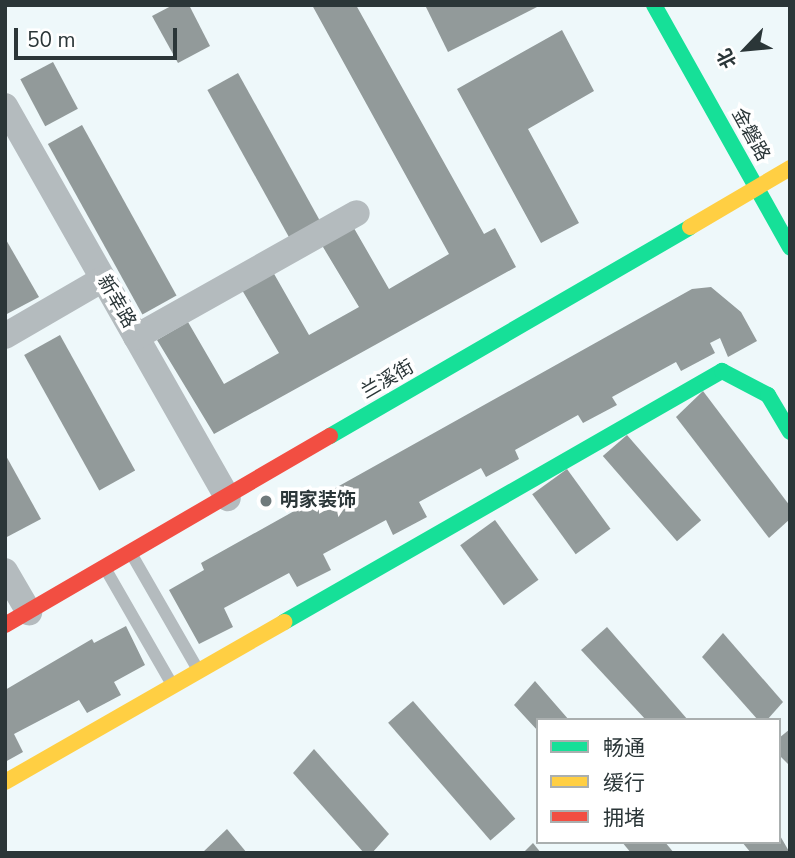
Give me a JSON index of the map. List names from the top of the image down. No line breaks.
{"streets":{"street":["金磐路","新幸路","兰溪街"]},"crossings":[["金磐路","兰溪街"],["新幸路","兰溪街"]],"places":["明家装饰"],"legend":["畅通","缓行","拥堵"],"scale_bar":"50 m","north":"bottom left"}
